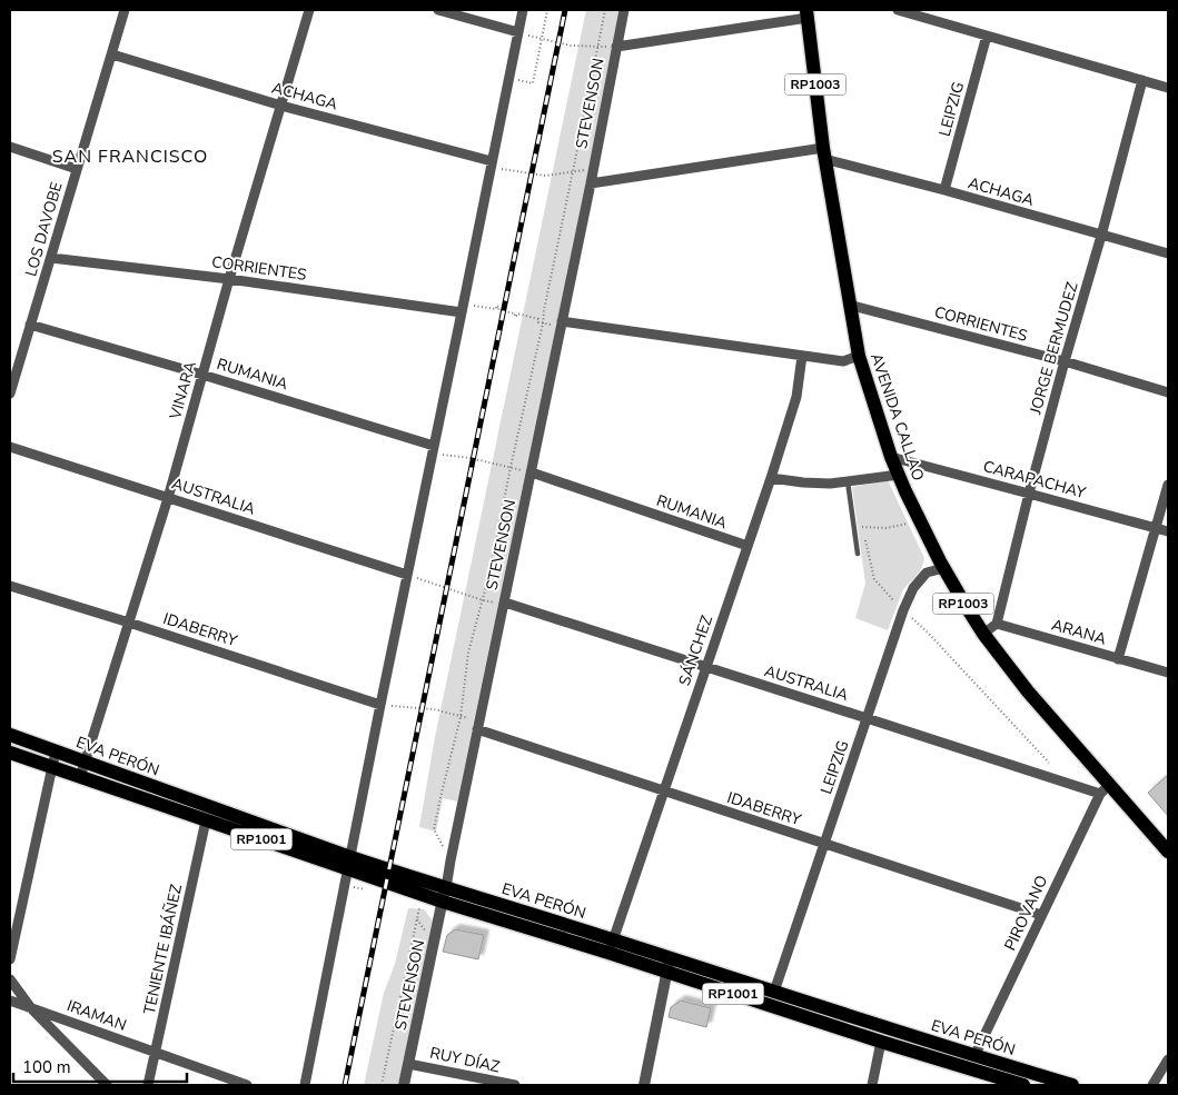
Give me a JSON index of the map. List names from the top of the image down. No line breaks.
{"streets":{"main road":["RP1003","AVENIDA CALLAO","EVA PERÓN","RP1001"],"street":["ACHAGA","STEVENSON","LEIPZIG","LOS DAVOBE","CORRIENTES","JORGE BERMUDEZ","RUMANIA","VINARA","CARAPACHAY","AUSTRALIA","IDABERRY","ARANA","SÁNCHEZ","PIROVANO","TENIENTE IBÁÑEZ","IRAMAN","RUY DÍAZ"]},"crossings":[["ACHAGA","STEVENSON"],["ACHAGA","LEIPZIG"],["ACHAGA","LOS DAVOBE"],["ACHAGA","JORGE BERMUDEZ"],["ACHAGA","VINARA"],["ACHAGA","AVENIDA CALLAO"],["STEVENSON","RUMANIA"],["STEVENSON","AUSTRALIA"],["STEVENSON","IDABERRY"],["STEVENSON","EVA PERÓN"],["STEVENSON","RUY DÍAZ"],["LEIPZIG","AVENIDA CALLAO"],["LEIPZIG","AUSTRALIA"],["LEIPZIG","IDABERRY"],["LEIPZIG","EVA PERÓN"],["LOS DAVOBE","CORRIENTES"],["LOS DAVOBE","RUMANIA"],["CORRIENTES","JORGE BERMUDEZ"],["CORRIENTES","VINARA"],["CORRIENTES","AVENIDA CALLAO"],["JORGE BERMUDEZ","CARAPACHAY"],["JORGE BERMUDEZ","ARANA"],["RUMANIA","VINARA"],["RUMANIA","SÁNCHEZ"],["VINARA","AUSTRALIA"],["VINARA","IDABERRY"],["VINARA","EVA PERÓN"],["AVENIDA CALLAO","CARAPACHAY"],["AVENIDA CALLAO","AUSTRALIA"],["AVENIDA CALLAO","PIROVANO"],["AUSTRALIA","SÁNCHEZ"],["AUSTRALIA","PIROVANO"],["IDABERRY","SÁNCHEZ"],["IDABERRY","PIROVANO"],["SÁNCHEZ","EVA PERÓN"],["EVA PERÓN","PIROVANO"],["EVA PERÓN","TENIENTE IBÁÑEZ"],["TENIENTE IBÁÑEZ","IRAMAN"]],"districts":["SAN FRANCISCO"],"scale_bar":"100 m"}
